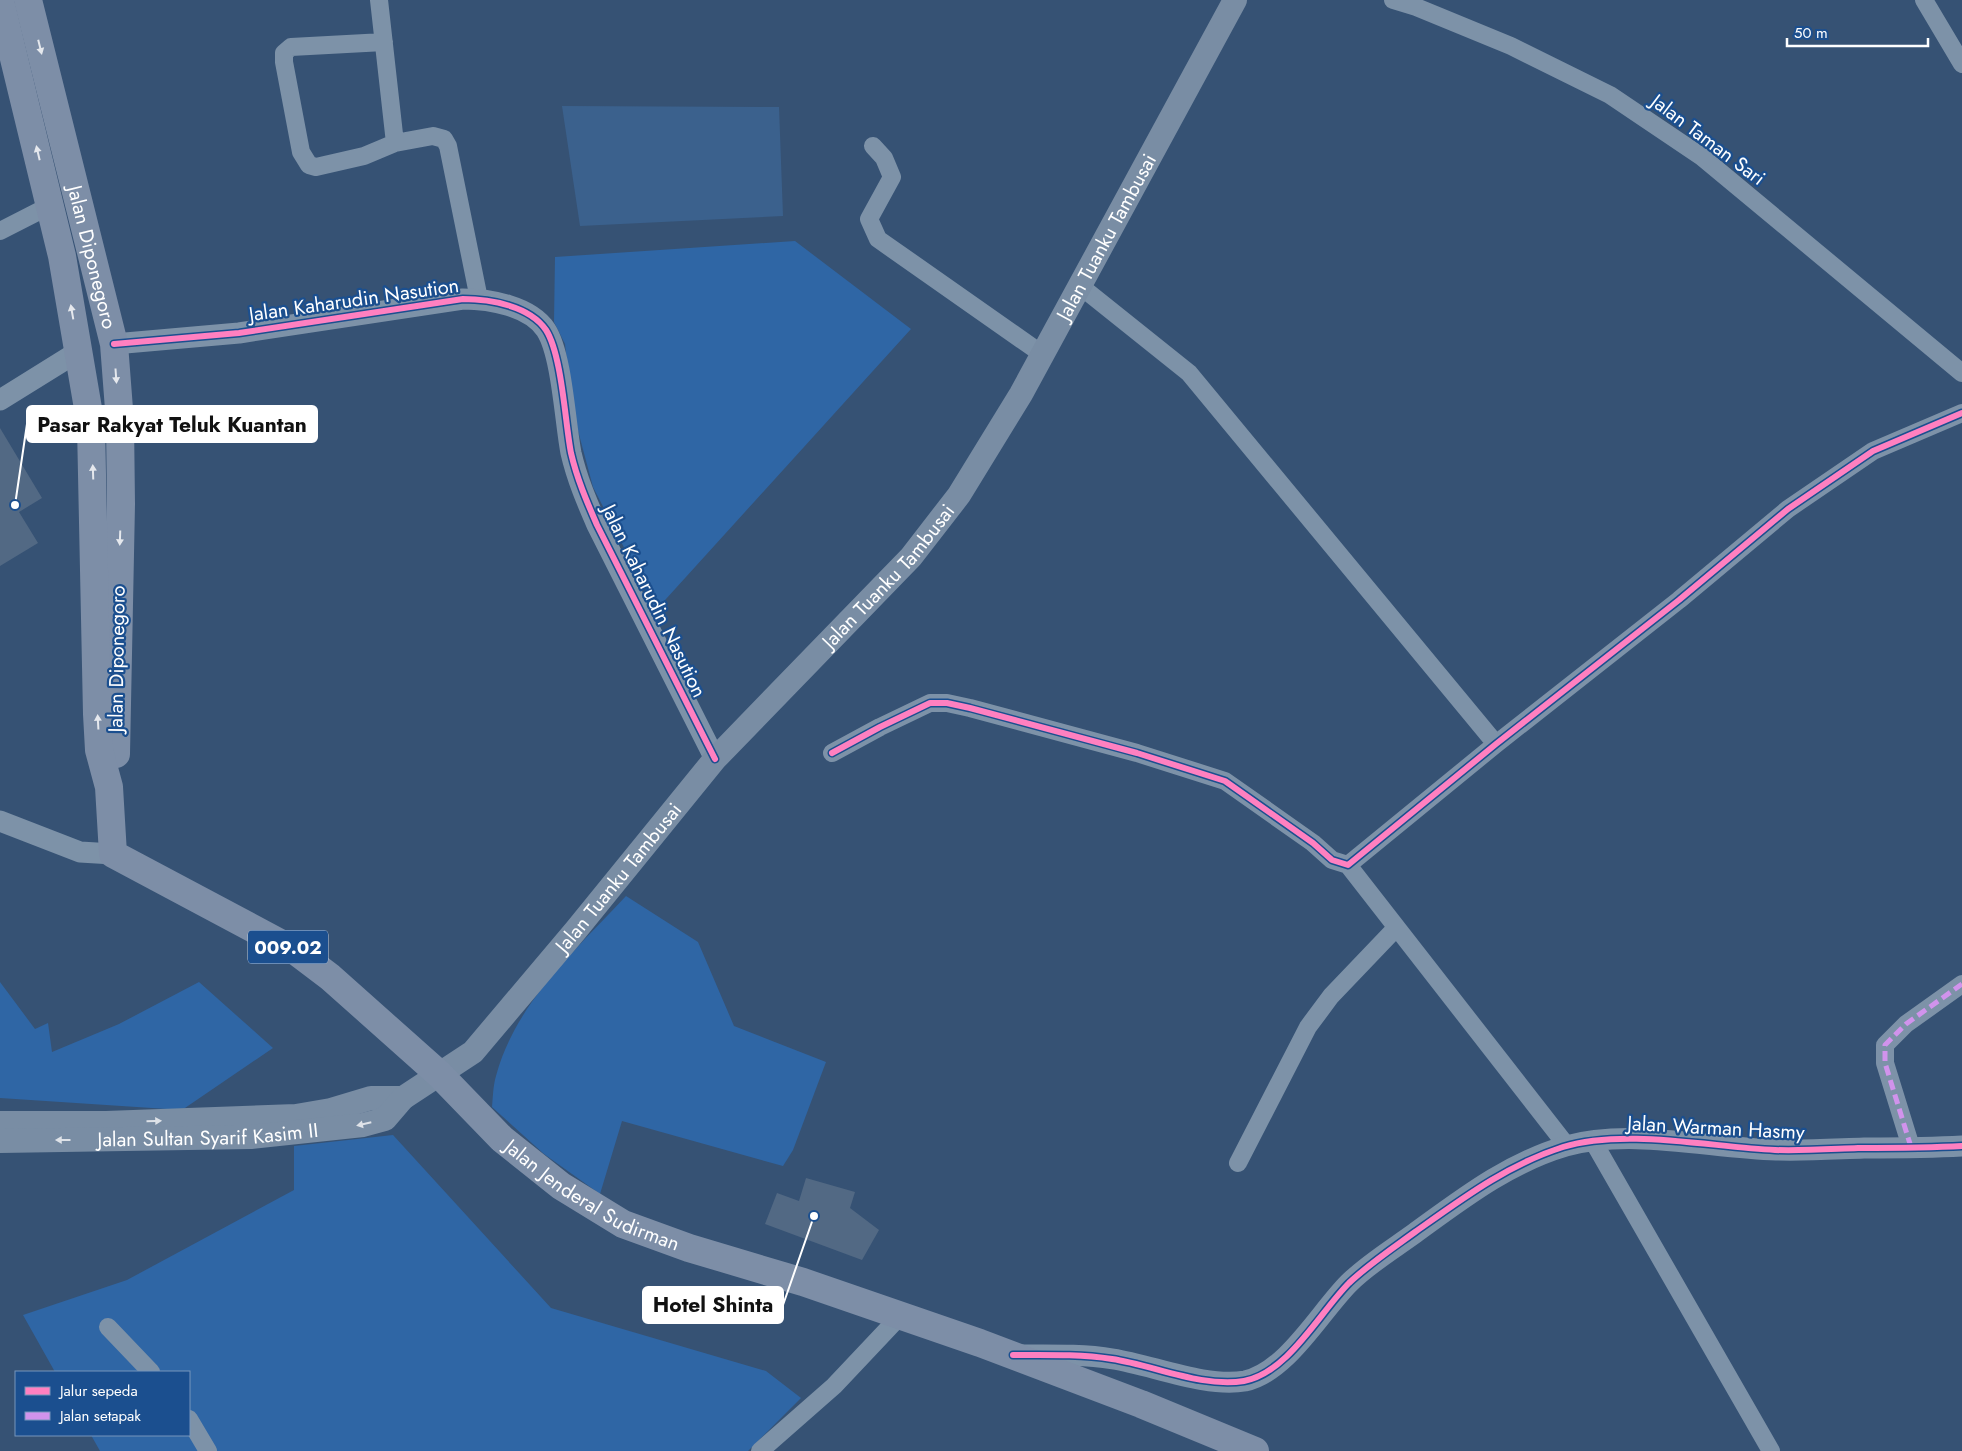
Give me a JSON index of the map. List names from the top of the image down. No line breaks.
{"streets":{"main road":["Jalan Tuanku Tambusai","Jalan Diponegoro","009.02","Jalan Sultan Syarif Kasim II","Jalan Jenderal Sudirman"],"street":["Jalan Taman Sari","Jalan Kaharudin Nasution","Jalan Warman Hasmy"]},"crossings":[["Jalan Tuanku Tambusai","Jalan Kaharudin Nasution"],["Jalan Tuanku Tambusai","Jalan Sultan Syarif Kasim II"],["Jalan Tuanku Tambusai","Jalan Jenderal Sudirman"],["Jalan Diponegoro","Jalan Kaharudin Nasution"],["Jalan Diponegoro","Jalan Jenderal Sudirman"],["Jalan Warman Hasmy","Jalan Jenderal Sudirman"],["Jalan Sultan Syarif Kasim II","Jalan Jenderal Sudirman"]],"places":["Pasar Rakyat Teluk Kuantan","Hotel Shinta"],"legend":["Jalur sepeda","Jalan setapak"],"scale_bar":"50 m"}
